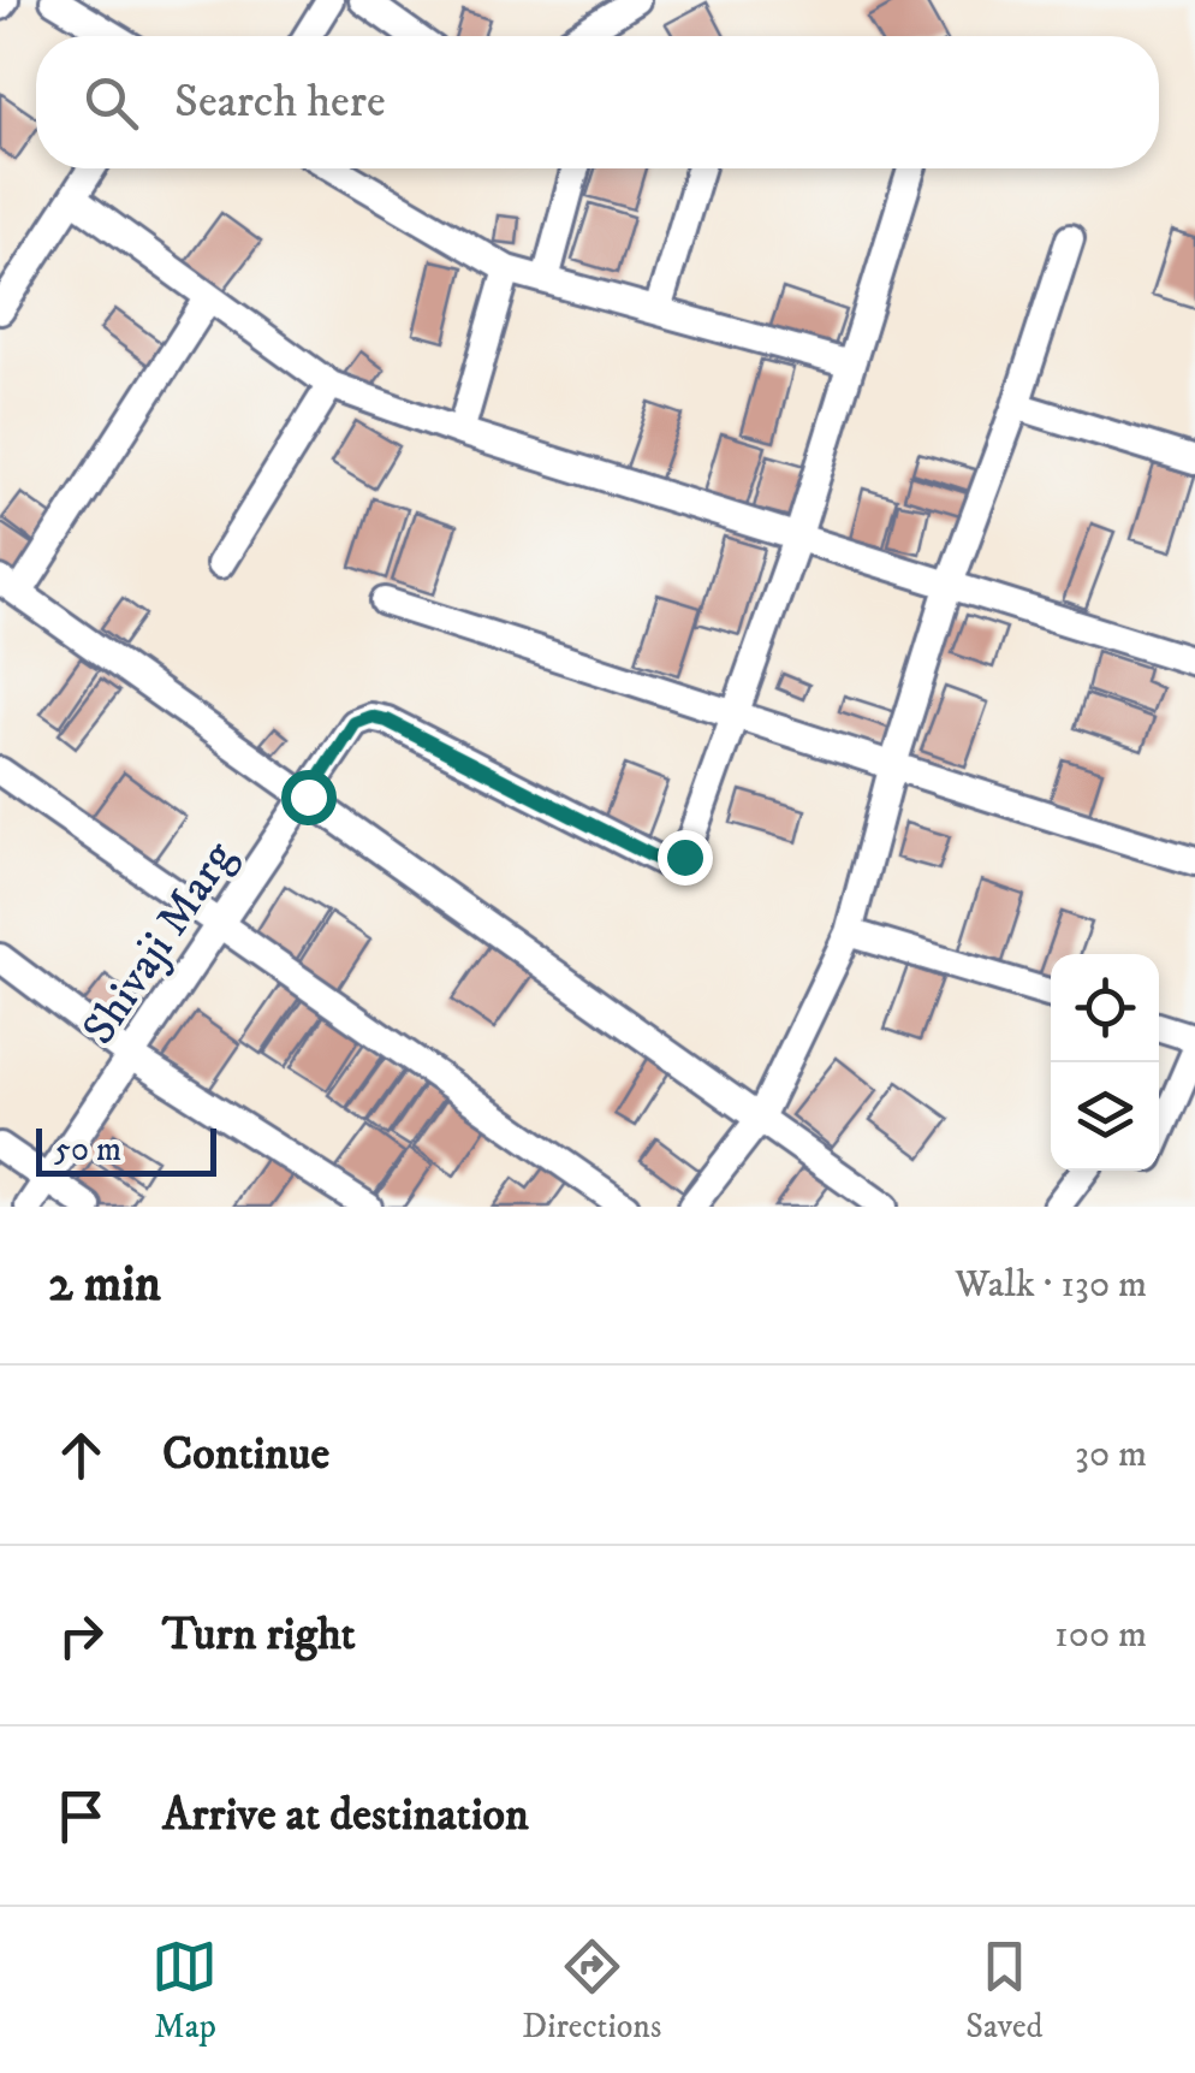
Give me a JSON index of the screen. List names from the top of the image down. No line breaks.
{"streets":{"street":["Shivaji Marg"]},"scale_bar":"50 m","page":{"search":"Search here","scale":"50 m","heading":["2 min","Walk · 130 m"],"list":[["Continue","30 m"],["Turn right","100 m"],"Arrive at destination"],"nav":["Map","Directions","Saved"]}}
